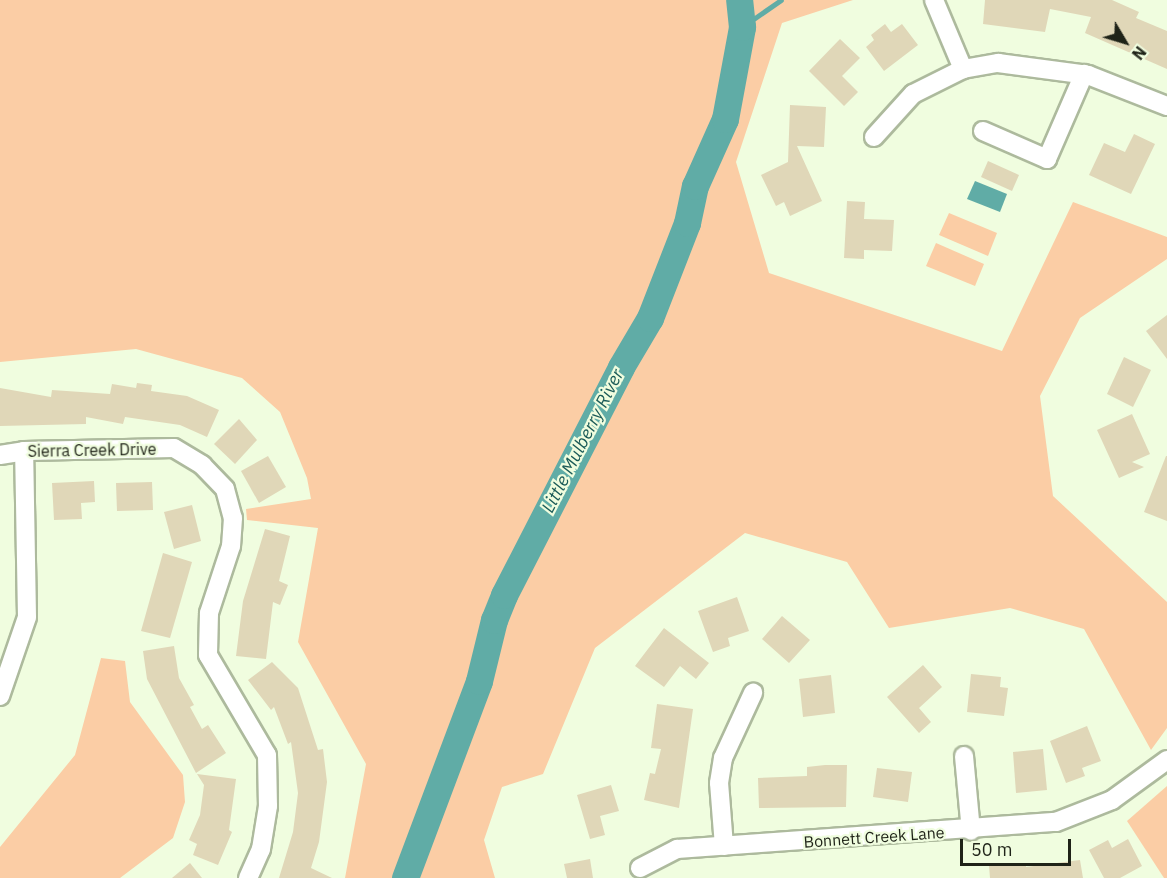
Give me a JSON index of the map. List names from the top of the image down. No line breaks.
{"streets":{"street":["Sierra Creek Drive","Bonnett Creek Lane"]},"water":["Little Mulberry River"],"scale_bar":"50 m","north":"bottom right"}
